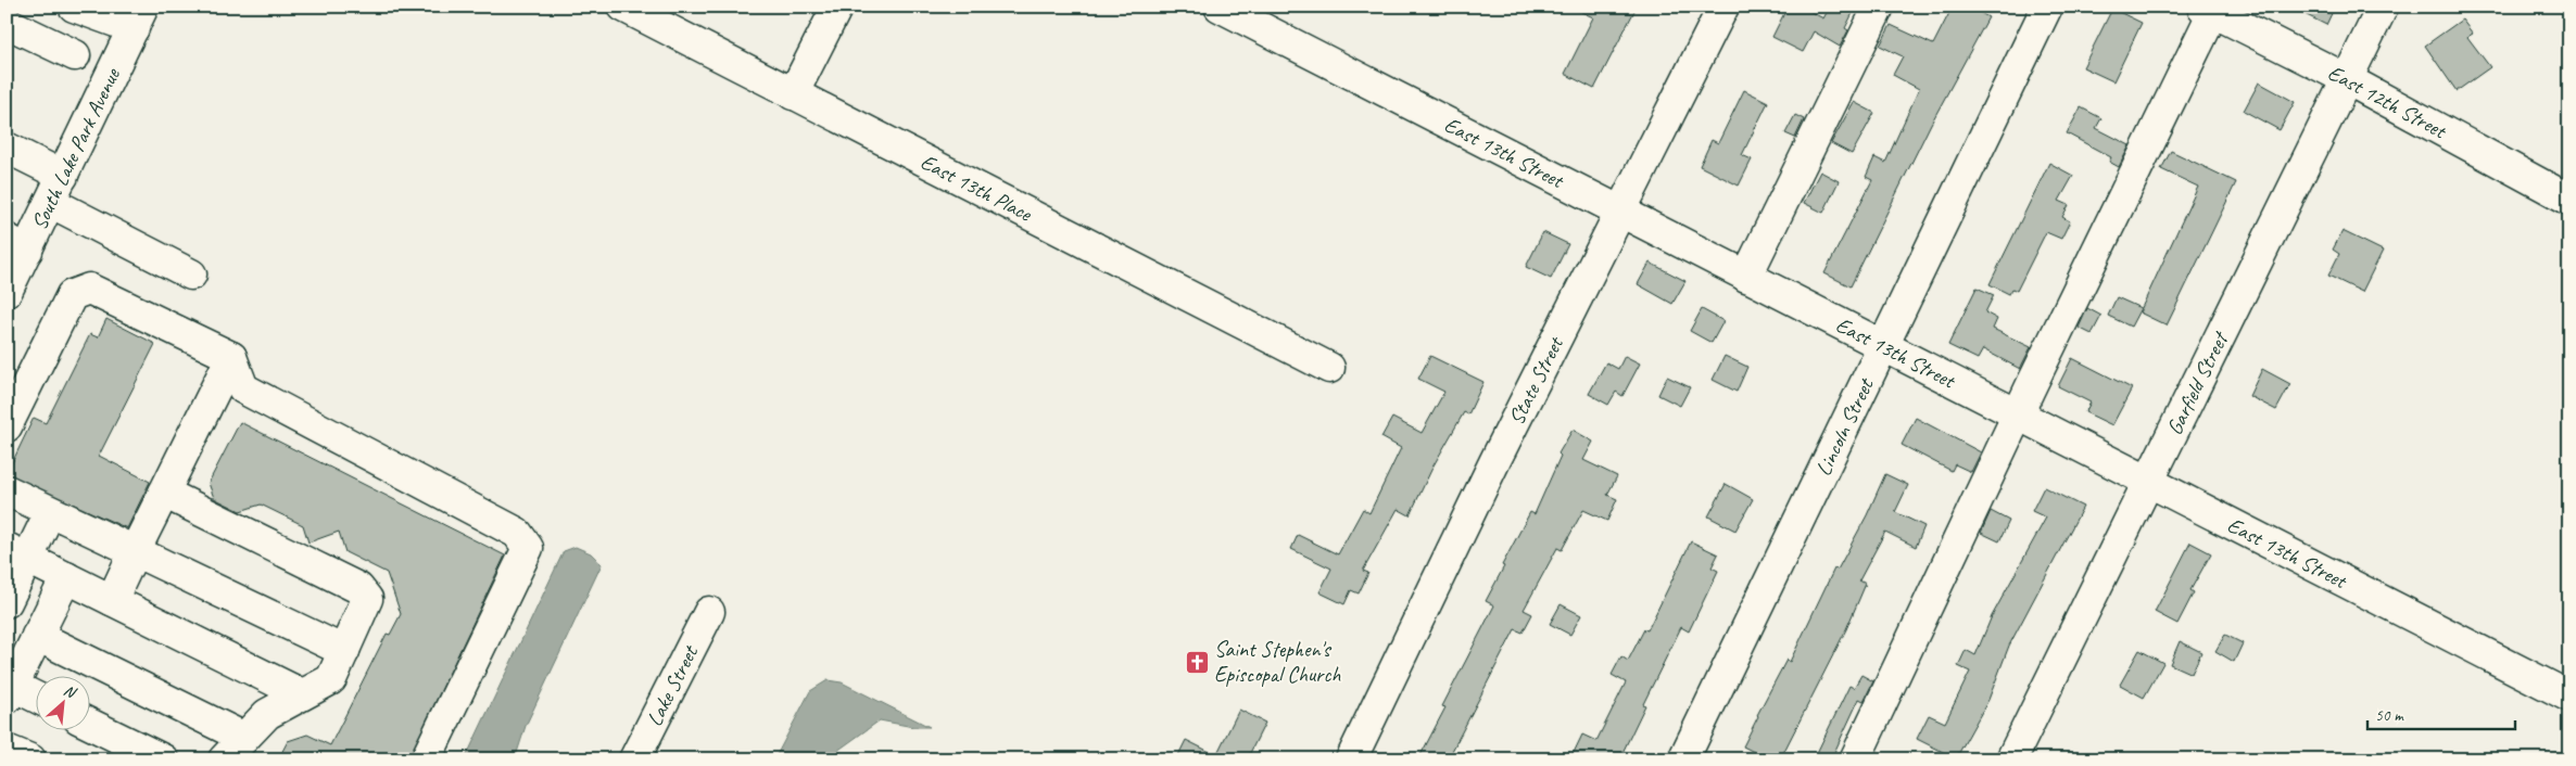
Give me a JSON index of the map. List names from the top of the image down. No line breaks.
{"streets":{"street":["East 12th Street","South Lake Park Avenue","East 13th Street","East 13th Place","State Street","Garfield Street","Lincoln Street","Lake Street"]},"crossings":[["East 12th Street","Garfield Street"],["East 13th Street","State Street"],["East 13th Street","Garfield Street"],["East 13th Street","Lincoln Street"]],"places":{"church":["Saint Stephen's Episcopal Church"]},"scale_bar":"50 m","north":"top right"}
